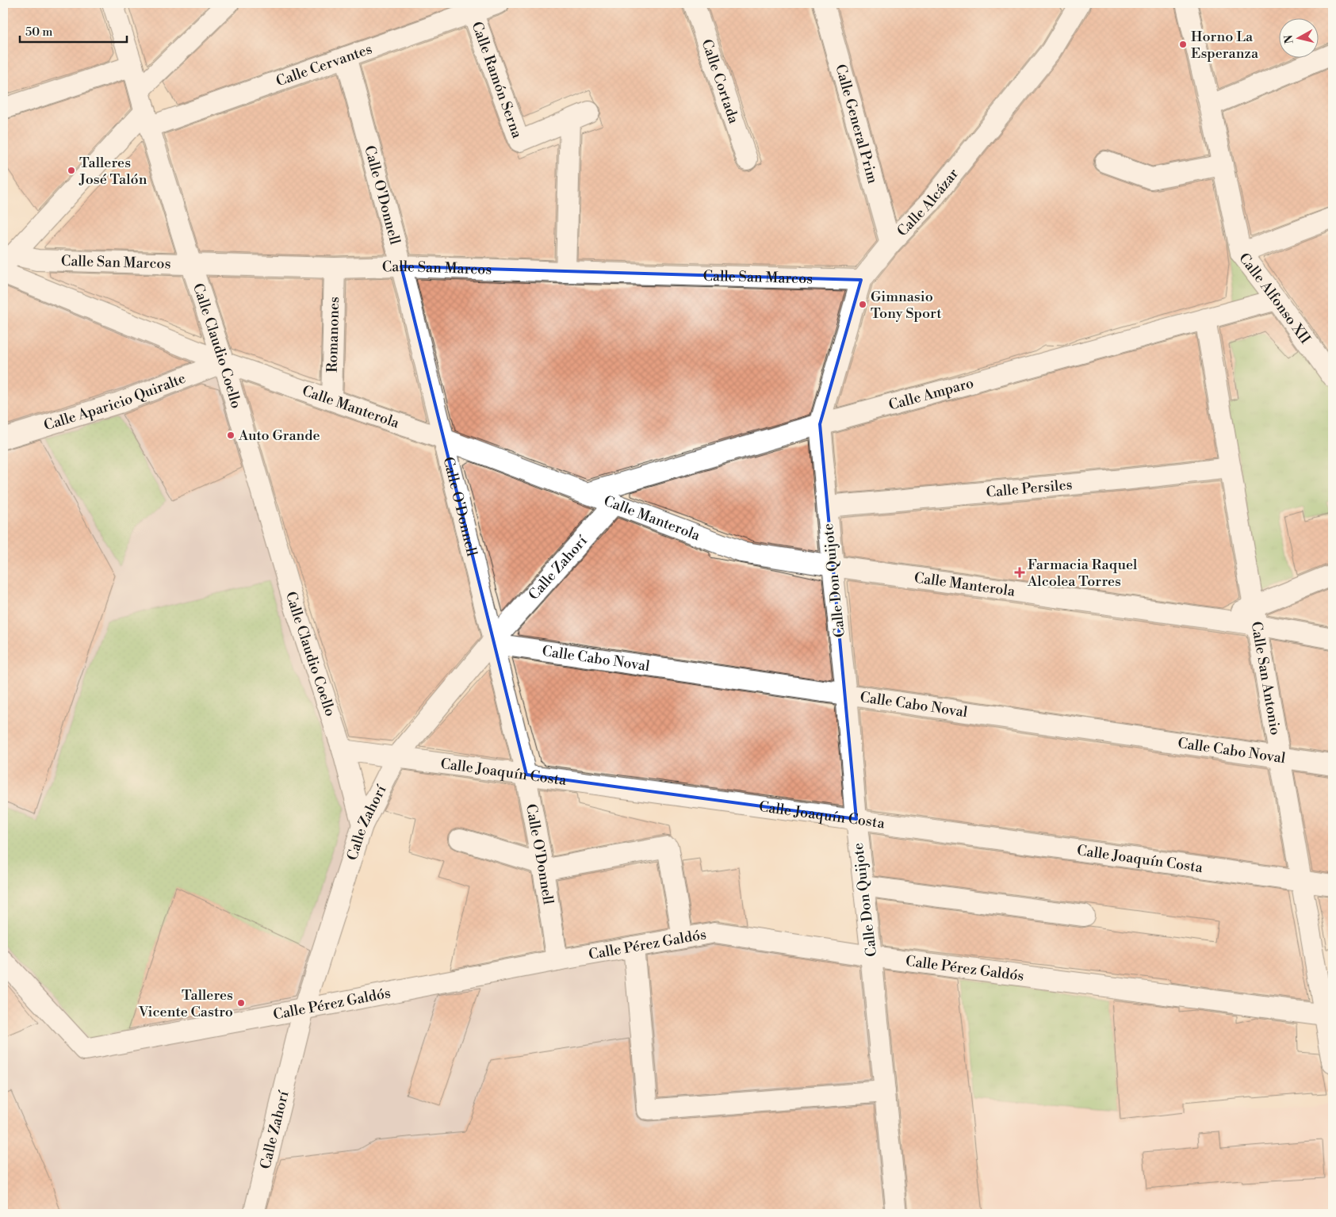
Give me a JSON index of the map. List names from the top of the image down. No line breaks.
{"streets":{"street":["Calle Cervantes","Calle Ramón Serna","Calle Cortada","Calle General Prim","Calle O'Donnell","Calle Alcázar","Calle San Marcos","Calle Alfonso XII","Romanones","Calle Claudio Coello","Calle Amparo","Calle Aparicio Quiralte","Calle Manterola","Calle Persiles","Calle Zahorí","Calle Don Quijote","Calle Cabo Noval","Calle San Antonio","Calle Joaquín Costa","Calle Pérez Galdós"]},"crossings":[["Calle Cervantes","Calle Ramón Serna"],["Calle Cervantes","Calle O'Donnell"],["Calle Cervantes","Calle Claudio Coello"],["Calle General Prim","Calle Alcázar"],["Calle O'Donnell","Calle San Marcos"],["Calle O'Donnell","Calle Manterola"],["Calle O'Donnell","Calle Zahorí"],["Calle O'Donnell","Calle Cabo Noval"],["Calle O'Donnell","Calle Joaquín Costa"],["Calle O'Donnell","Calle Pérez Galdós"],["Calle Alcázar","Calle San Marcos"],["Calle Alcázar","Calle Amparo"],["Calle Alcázar","Calle Don Quijote"],["Calle San Marcos","Romanones"],["Calle San Marcos","Calle Claudio Coello"],["Calle Alfonso XII","Calle Amparo"],["Romanones","Calle Manterola"],["Calle Claudio Coello","Calle Aparicio Quiralte"],["Calle Claudio Coello","Calle Manterola"],["Calle Claudio Coello","Calle Zahorí"],["Calle Claudio Coello","Calle Joaquín Costa"],["Calle Amparo","Calle Manterola"],["Calle Amparo","Calle Don Quijote"],["Calle Amparo","Calle San Antonio"],["Calle Aparicio Quiralte","Calle Manterola"],["Calle Manterola","Calle Zahorí"],["Calle Manterola","Calle Don Quijote"],["Calle Manterola","Calle San Antonio"],["Calle Persiles","Calle Don Quijote"],["Calle Persiles","Calle San Antonio"],["Calle Zahorí","Calle Cabo Noval"],["Calle Zahorí","Calle Joaquín Costa"],["Calle Zahorí","Calle Pérez Galdós"],["Calle Don Quijote","Calle Cabo Noval"],["Calle Don Quijote","Calle Joaquín Costa"],["Calle Don Quijote","Calle Pérez Galdós"],["Calle Cabo Noval","Calle San Antonio"],["Calle San Antonio","Calle Joaquín Costa"],["Calle San Antonio","Calle Pérez Galdós"]],"places":{"other":["Horno La Esperanza","Talleres José Talón","Gimnasio Tony Sport","Auto Grande","Talleres Vicente Castro"],"health":["Farmacia Raquel Alcolea Torres"]},"scale_bar":"50 m","north":"left"}
